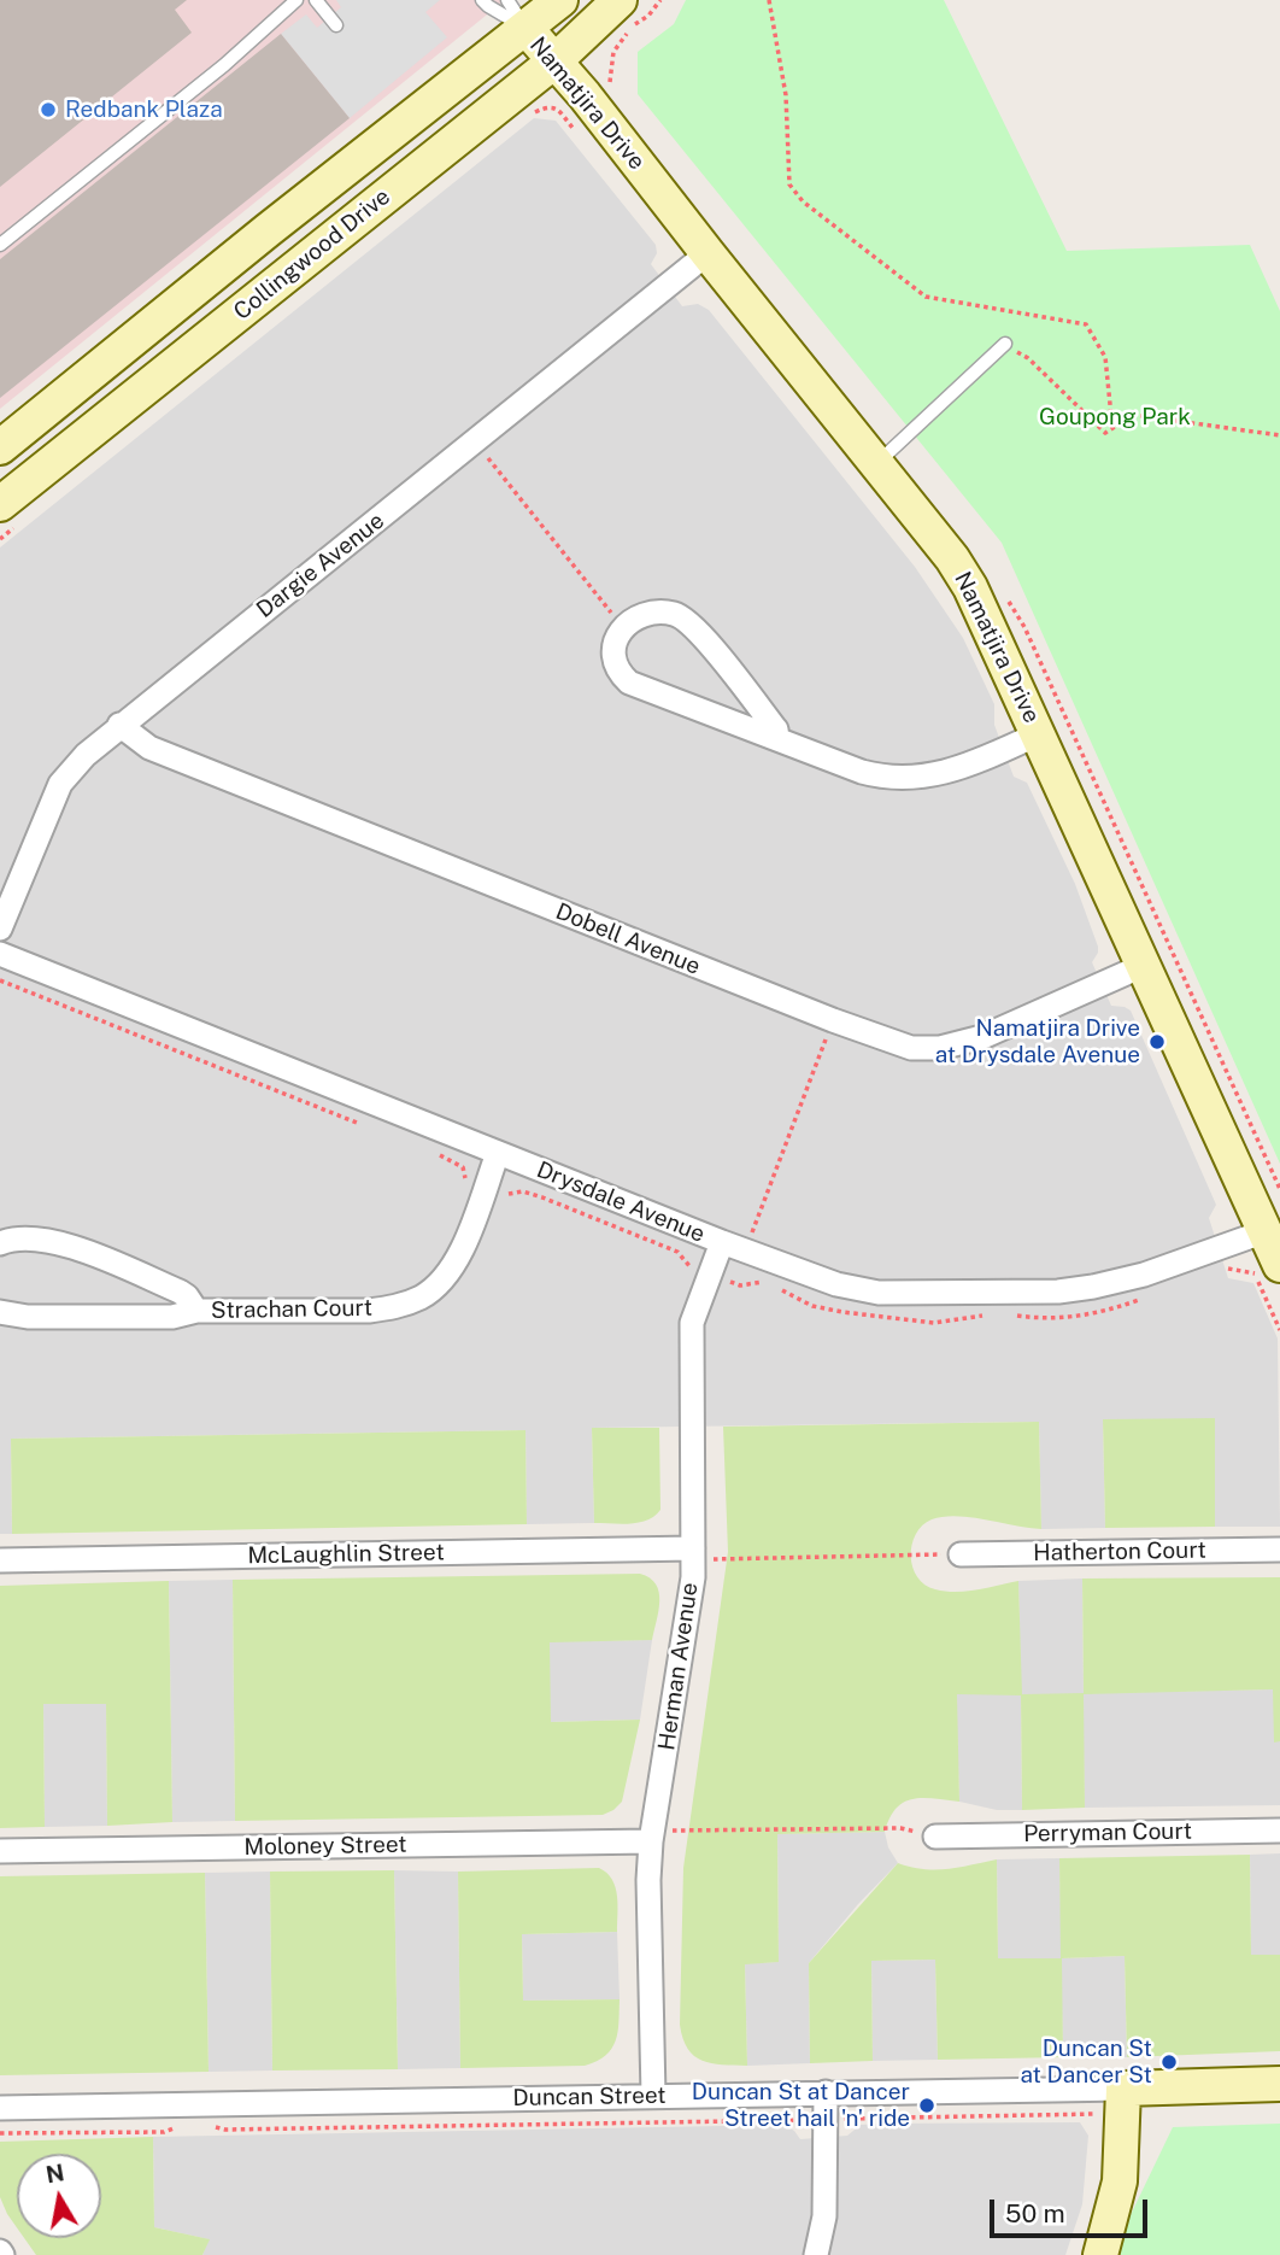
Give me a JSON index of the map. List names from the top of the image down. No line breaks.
{"streets":{"street":["Namatjira Drive","Collingwood Drive","Dargie Avenue","Dobell Avenue","Drysdale Avenue","Strachan Court","Hatherton Court","McLaughlin Street","Herman Avenue","Perryman Court","Moloney Street","Duncan Street"]},"crossings":[["Namatjira Drive","Collingwood Drive"],["Namatjira Drive","Dargie Avenue"],["Namatjira Drive","Dobell Avenue"],["Namatjira Drive","Drysdale Avenue"],["Dargie Avenue","Dobell Avenue"],["Drysdale Avenue","Strachan Court"],["Drysdale Avenue","Herman Avenue"],["McLaughlin Street","Herman Avenue"],["Herman Avenue","Moloney Street"],["Herman Avenue","Duncan Street"]],"parks":["Goupong Park"],"places":["Redbank Plaza","Namatjira Drive at Drysdale Avenue","Duncan St at Dancer St","Duncan St at Dancer Street hail 'n' ride"],"scale_bar":"50 m","north":"top"}
